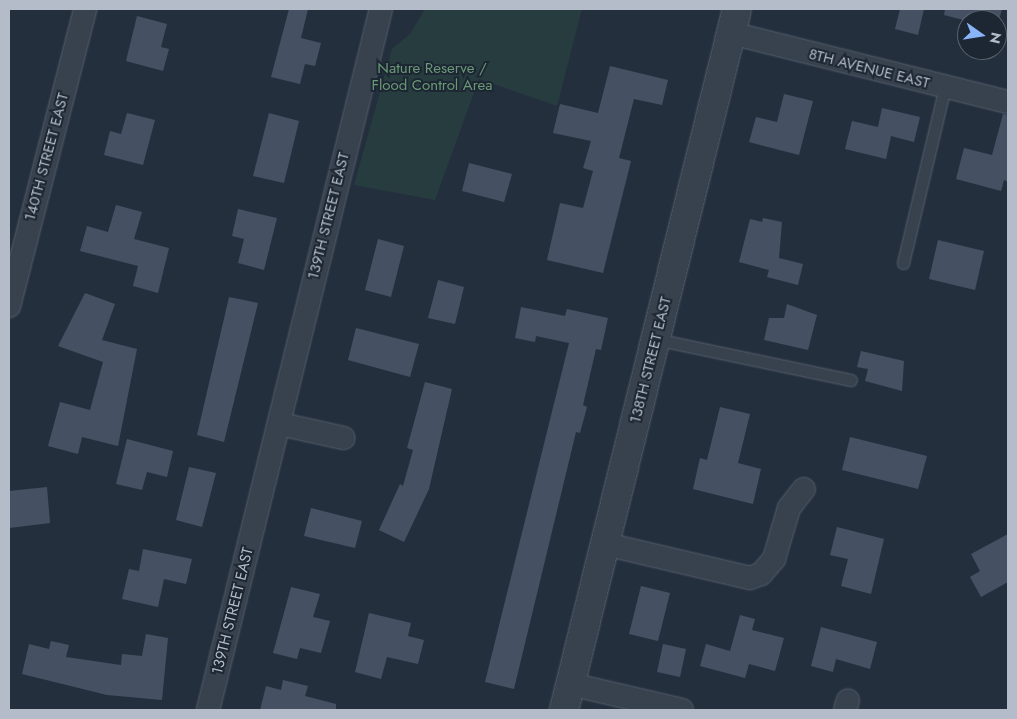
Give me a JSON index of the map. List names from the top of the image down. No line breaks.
{"streets":{"street":["8TH AVENUE EAST","140TH STREET EAST","139TH STREET EAST","138TH STREET EAST"]},"crossings":[["8TH AVENUE EAST","138TH STREET EAST"]],"parks":["Nature Reserve / Flood Control Area"],"north":"right"}
